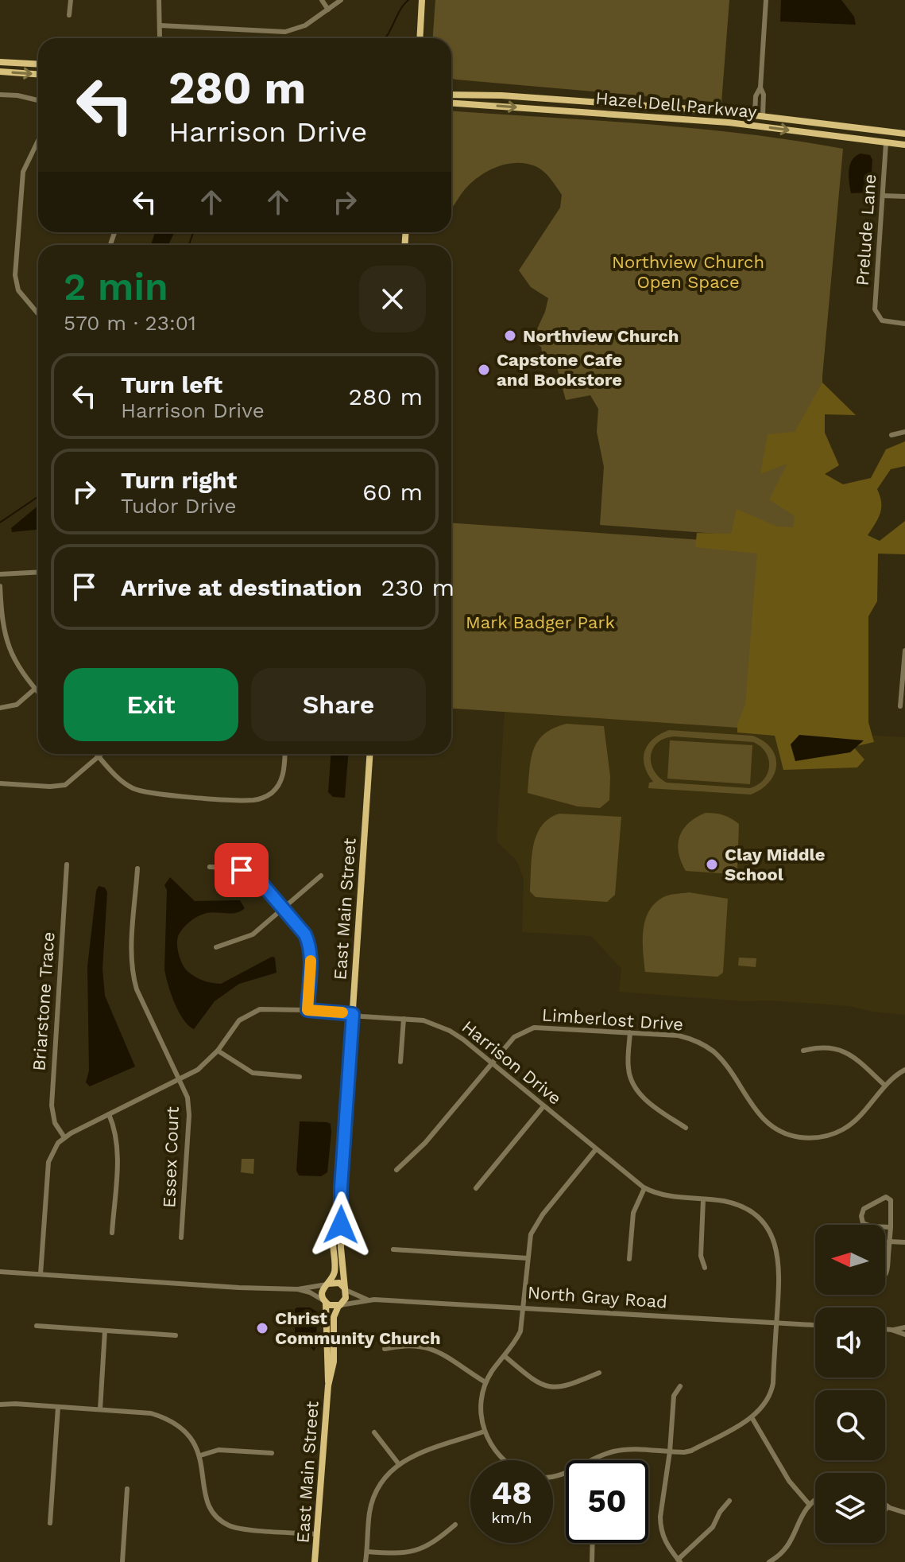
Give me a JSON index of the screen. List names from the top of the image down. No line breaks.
{"streets":{"main road":["Hazel Dell Parkway","East Main Street"],"street":["Prelude Lane","Briarstone Trace","Limberlost Drive","Harrison Drive","Essex Court","North Gray Road"]},"crossings":[["Hazel Dell Parkway","Prelude Lane"],["East Main Street","Harrison Drive"],["East Main Street","North Gray Road"],["Briarstone Trace","Harrison Drive"],["Limberlost Drive","Harrison Drive"],["Harrison Drive","Essex Court"],["Harrison Drive","North Gray Road"]],"parks":["Northview Church Open Space","Mark Badger Park"],"places":["Northview Church","Capstone Cafe and Bookstore","Clay Middle School","Christ Community Church"],"north":"left","page":{"turn":["280 m","Harrison Drive"],"heading":["2 min","570 m · 23:01"],"list":[{"name":"Turn left","note":"Harrison Drive","value":"280 m"},{"name":"Turn right","note":"Tudor Drive","value":"60 m"},{"name":"Arrive at destination","value":"230 m"}],"buttons":["Exit","Share"],"speed":"48 km/h","limit":"50"}}
